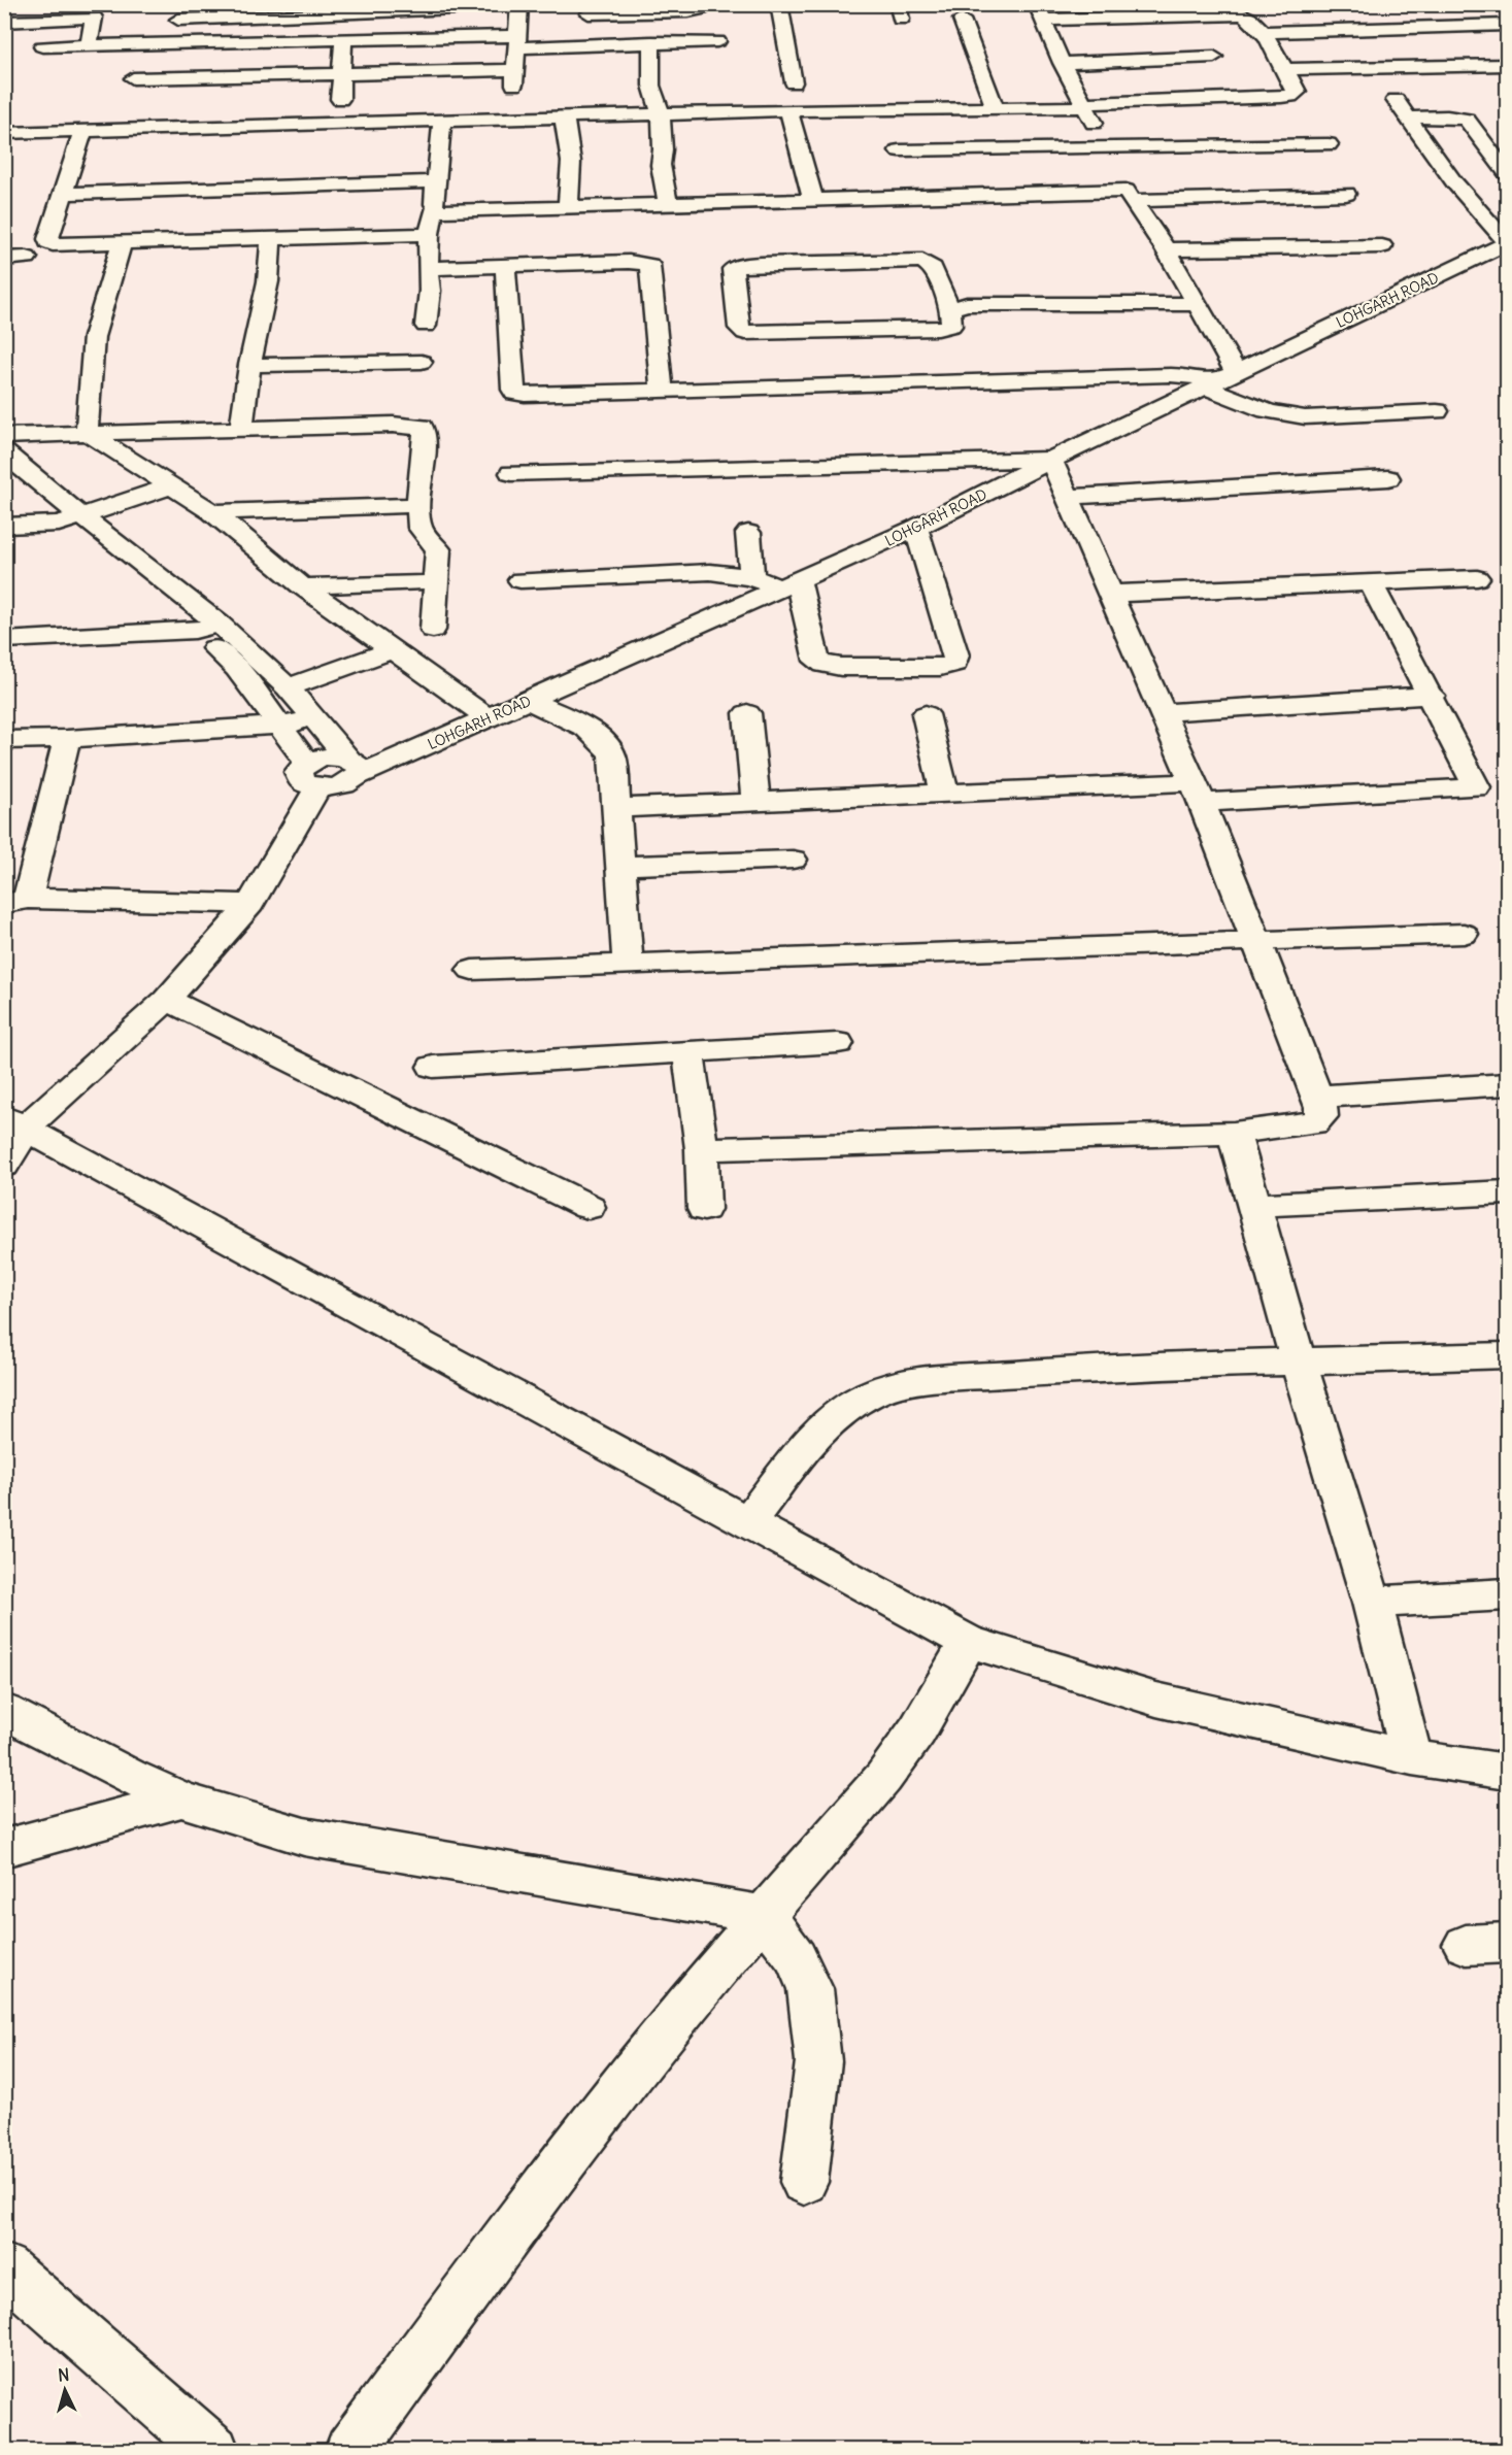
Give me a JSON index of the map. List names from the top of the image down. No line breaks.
{"streets":{"street":["LOHGARH ROAD"]},"north":"top"}
